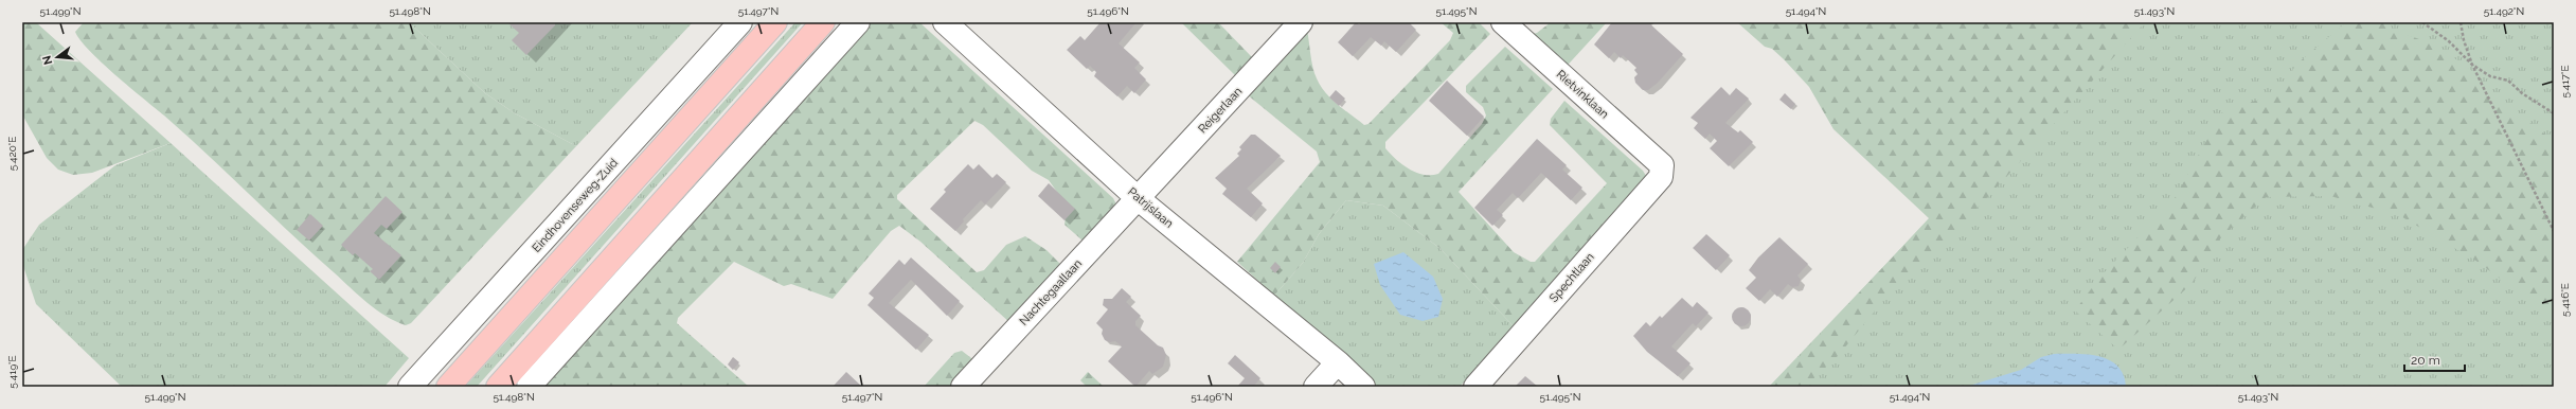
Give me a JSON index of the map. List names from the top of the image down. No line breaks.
{"streets":{"street":["Rietvinklaan","Reigerlaan","Eindhovenseweg-Zuid","Patrijslaan","Spechtlaan","Nachtegaallaan"]},"crossings":[["Rietvinklaan","Spechtlaan"],["Reigerlaan","Patrijslaan"],["Reigerlaan","Nachtegaallaan"],["Patrijslaan","Nachtegaallaan"]],"scale_bar":"20 m","north":"left","coordinates":["51.499°N","51.498°N","51.497°N","51.496°N","51.495°N","51.494°N","51.493°N","51.492°N","5.417°E","5.420°E","5.416°E","5.419°E"]}
